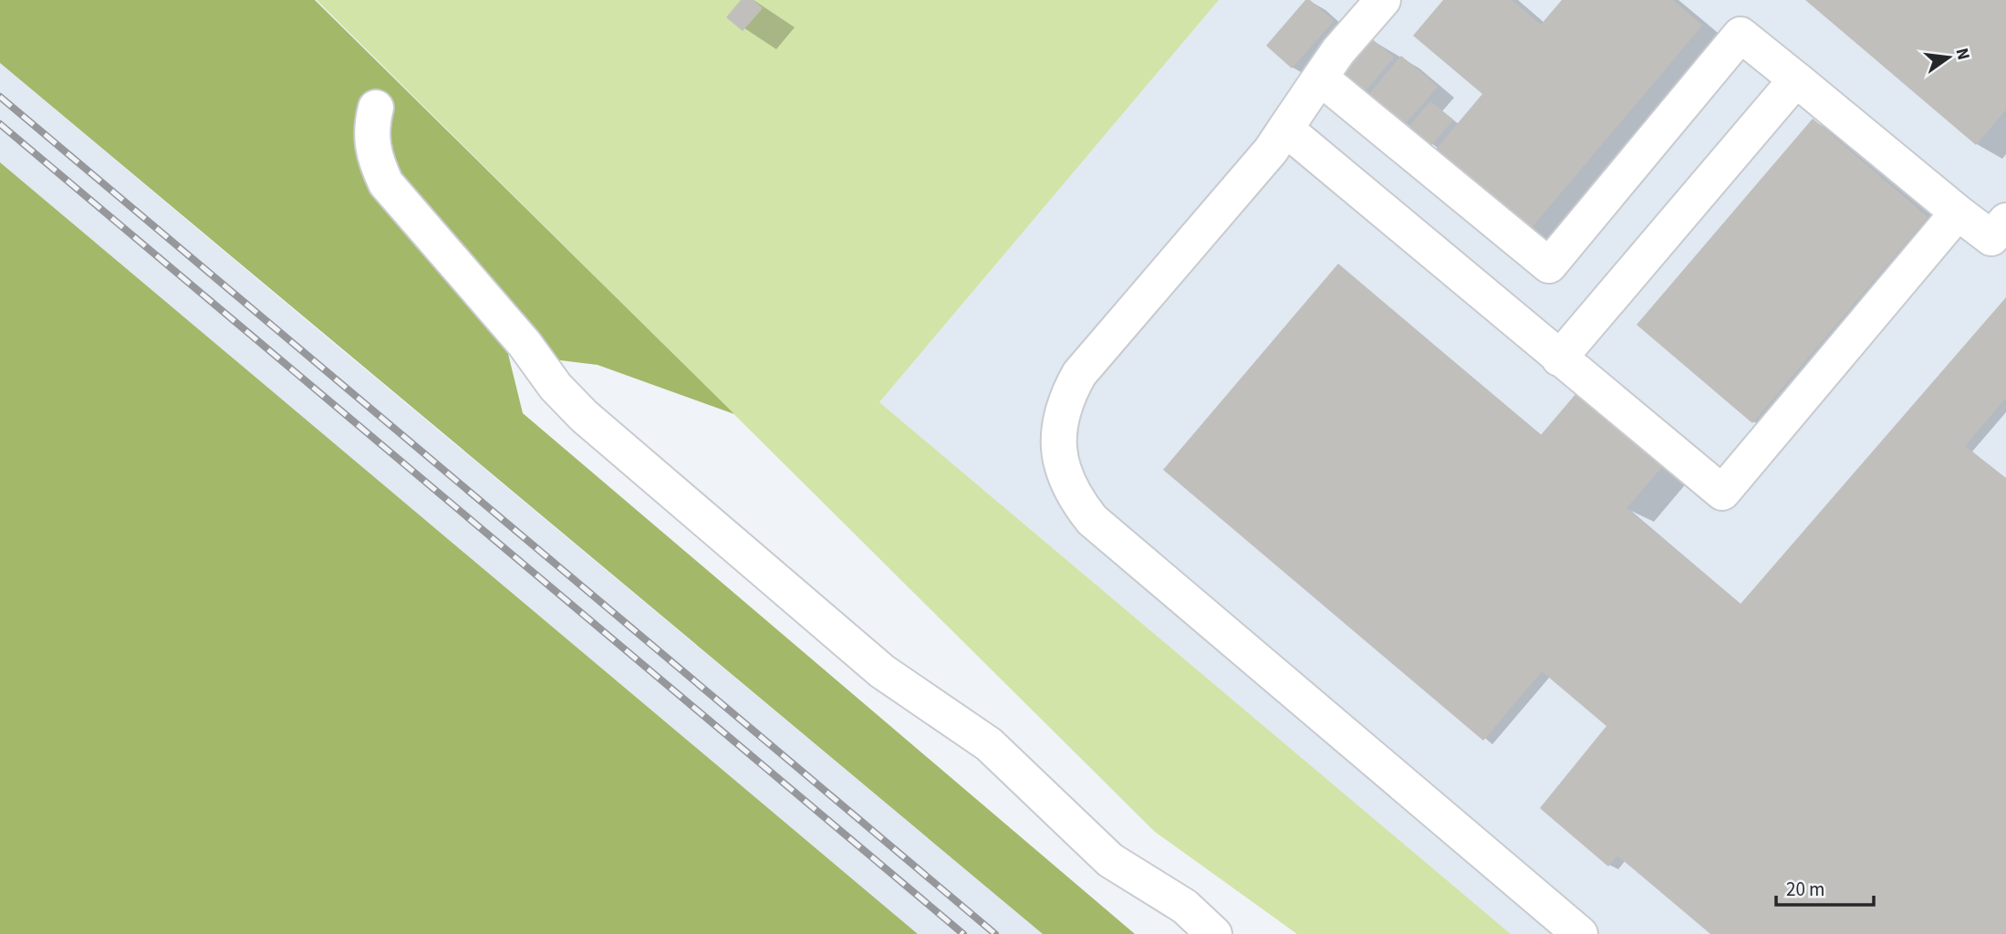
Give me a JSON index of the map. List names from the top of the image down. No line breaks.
{"scale_bar":"20 m","north":"right"}
